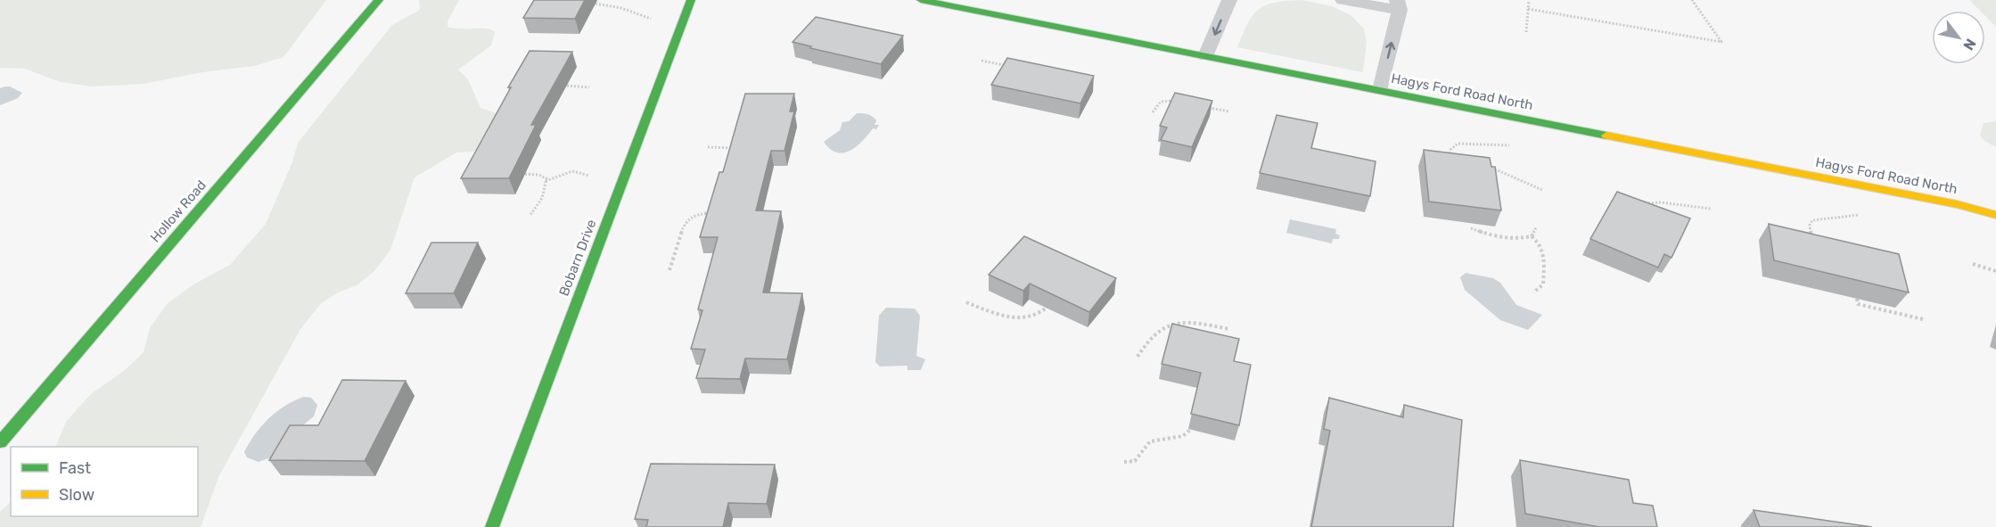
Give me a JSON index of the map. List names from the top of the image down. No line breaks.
{"streets":{"street":["Hagys Ford Road North","Hollow Road","Bobarn Drive"]},"legend":["Fast","Slow"],"north":"bottom right"}
